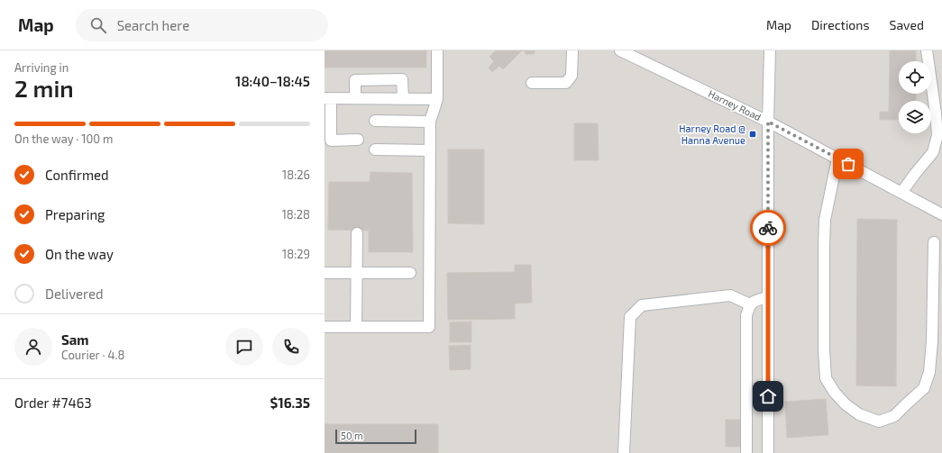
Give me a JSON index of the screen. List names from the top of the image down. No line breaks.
{"streets":{"street":["Harney Road"]},"places":{"transit":["Harney Road @ Hanna Avenue"]},"scale_bar":"50 m","page":{"header":"Map","search":"Search here","nav":["Map","Directions","Saved"],"heading":["2 min","Arriving in","18:40–18:45"],"panel":["Sam","Courier · 4.8","Order #7463","$16.35"],"bar":"On the way · 100 m","list":[["Confirmed","18:26"],["Preparing","18:28"],["On the way","18:29"],"Delivered"],"scale":"50 m"}}
